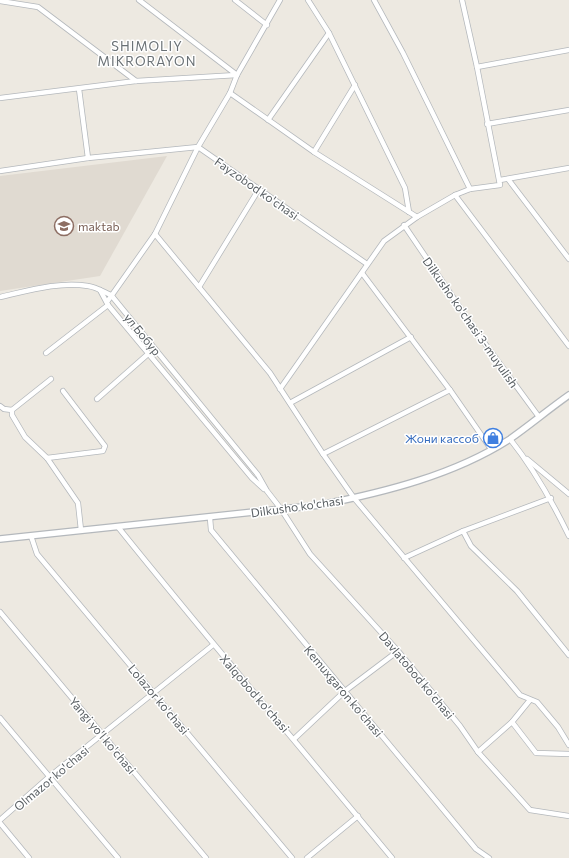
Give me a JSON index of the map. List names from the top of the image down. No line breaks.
{"streets":{"street":["Fayzobod ko'chasi","Dilkusho ko'chasi 3-muyulish","ул Бобур","Dilkusho ko'chasi","Davlatobod ko'chasi","Kemuxgaron ko'chasi","Xalqobod ko'chasi","Lolazor ko'chasi","Yangi yo'l ko'chasi","Olmazor ko'chasi"]},"crossings":[["Dilkusho ko'chasi 3-muyulish","Dilkusho ko'chasi"],["ул Бобур","Dilkusho ko'chasi"],["ул Бобур","Davlatobod ko'chasi"],["Dilkusho ko'chasi","Davlatobod ko'chasi"],["Dilkusho ko'chasi","Kemuxgaron ko'chasi"],["Dilkusho ko'chasi","Xalqobod ko'chasi"],["Dilkusho ko'chasi","Lolazor ko'chasi"],["Xalqobod ko'chasi","Olmazor ko'chasi"],["Lolazor ko'chasi","Olmazor ko'chasi"],["Yangi yo'l ko'chasi","Olmazor ko'chasi"]],"districts":["SHIMOLIY MIKRORAYON"],"places":{"school or university":["maktab"],"shop":["Жони кассоб"]}}
